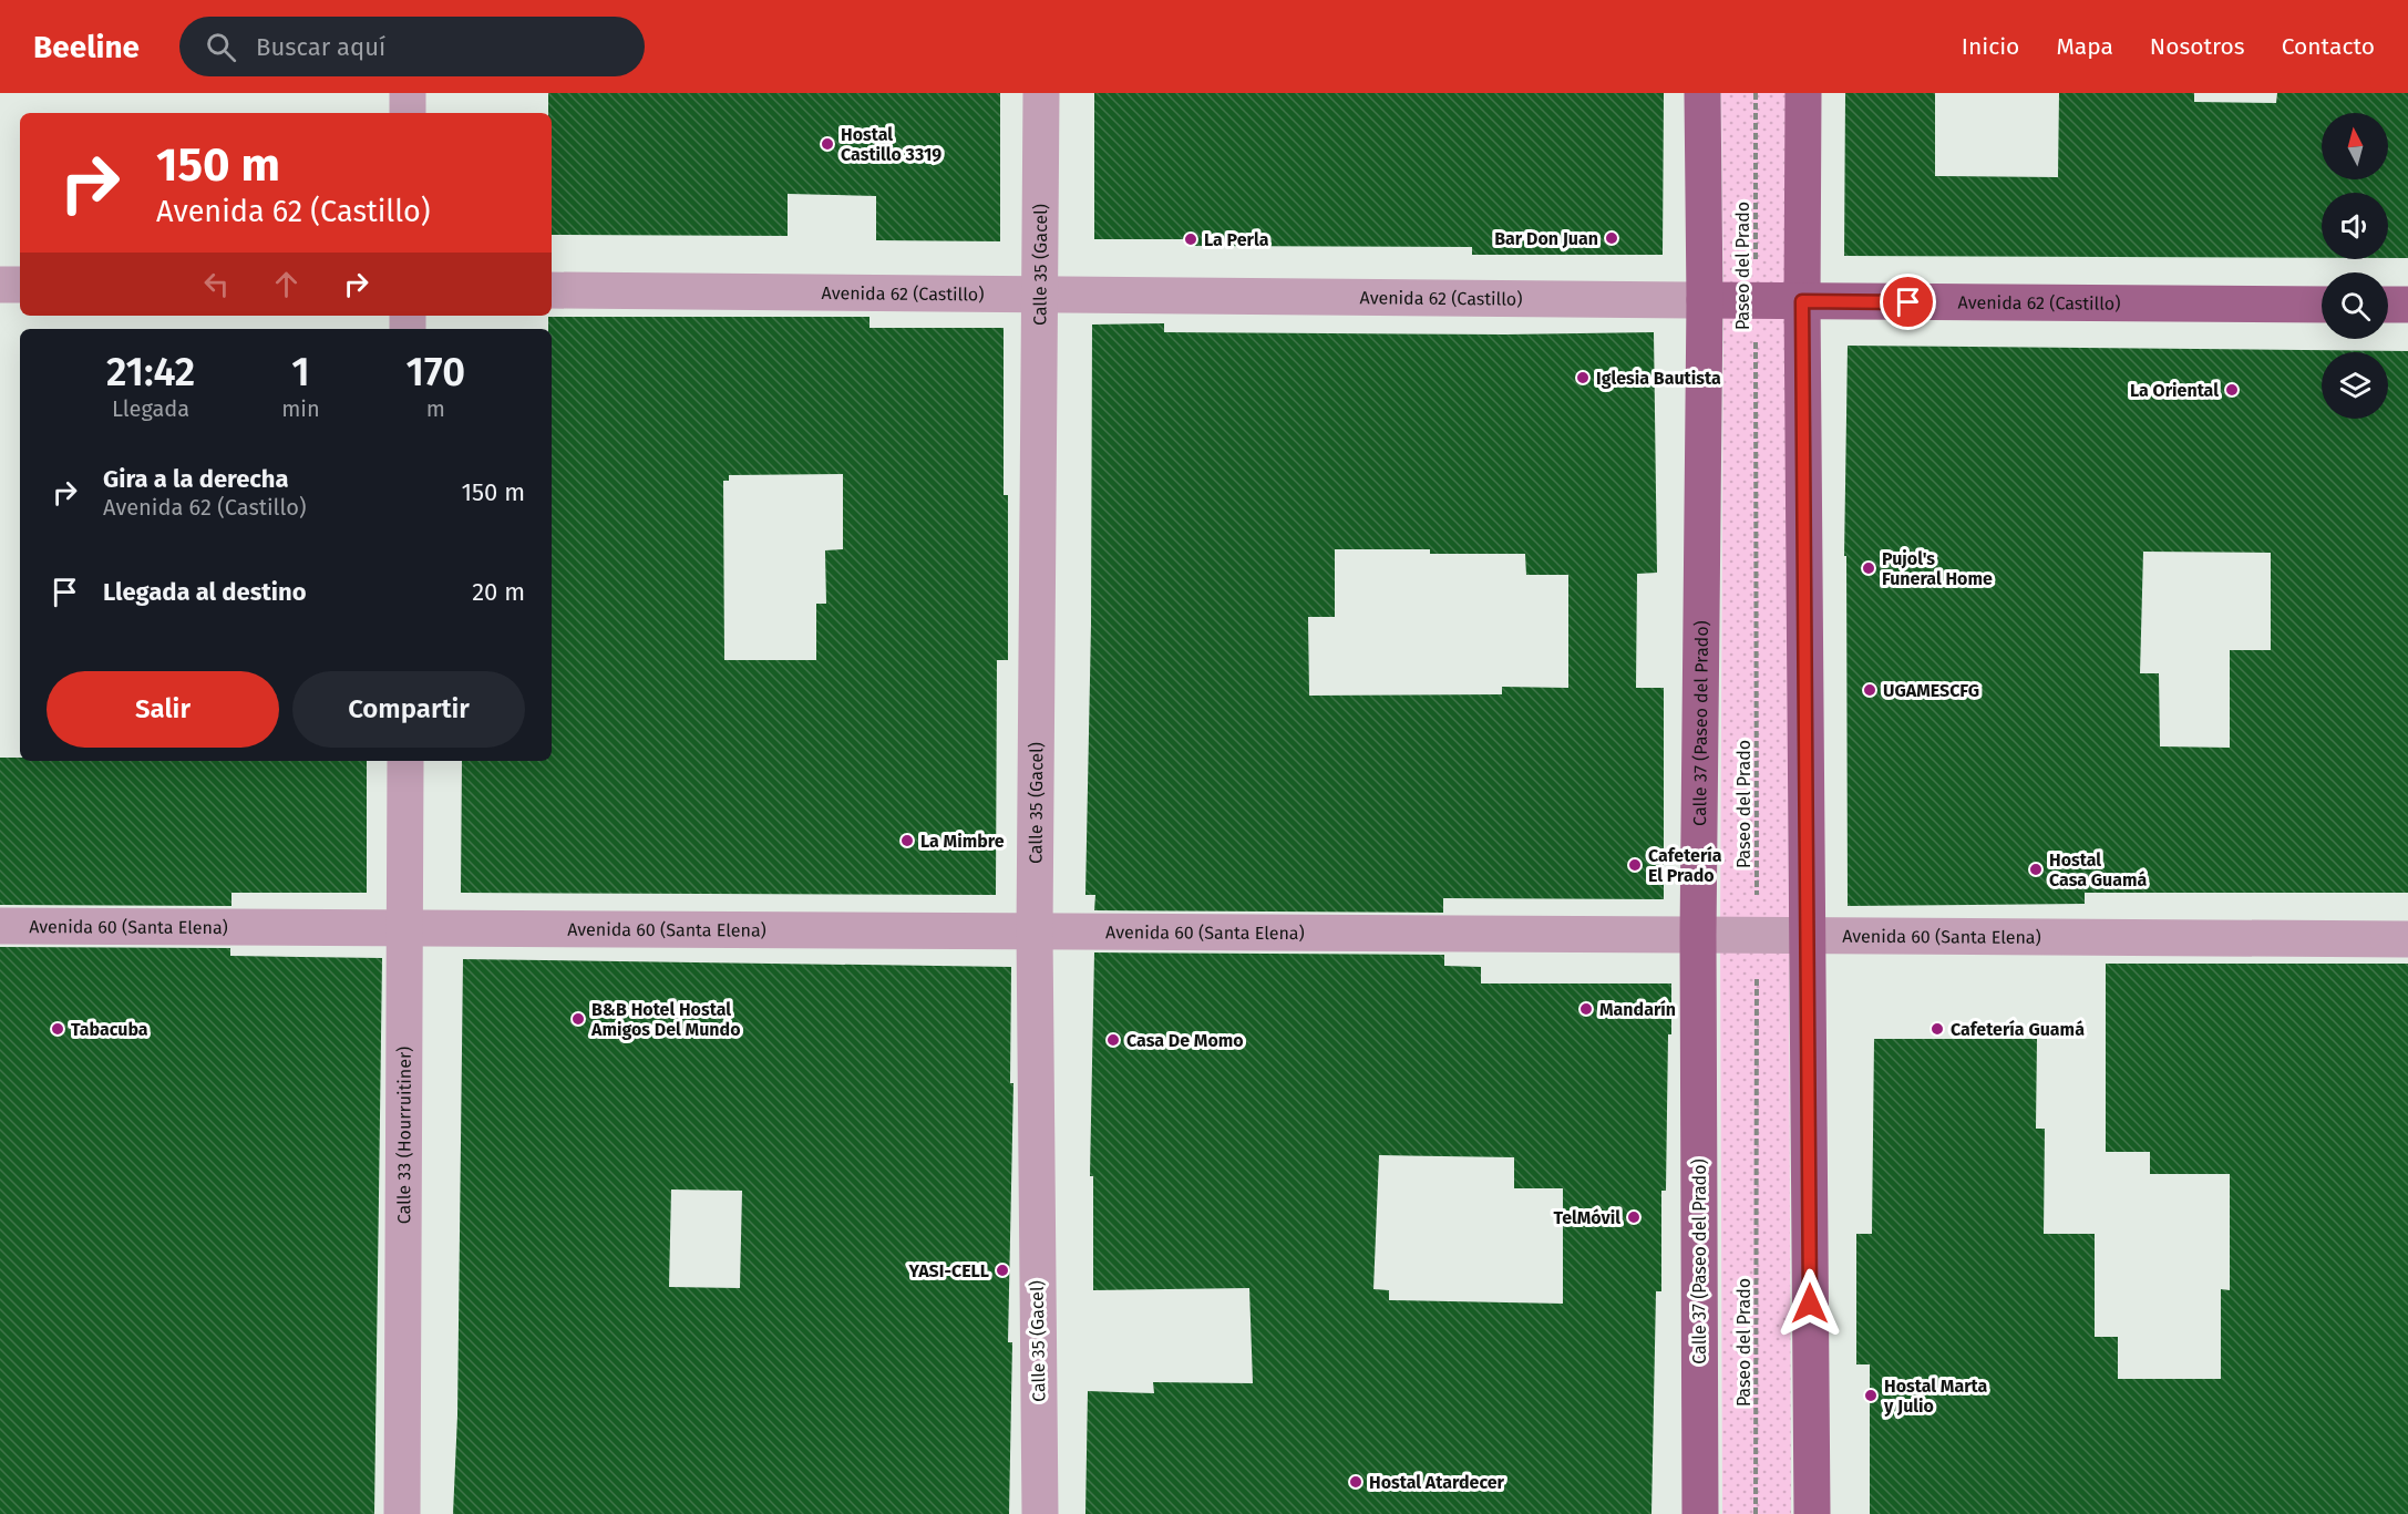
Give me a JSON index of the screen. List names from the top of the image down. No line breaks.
{"streets":{"main road":["Avenida 62 (Castillo)","Calle 37 (Paseo del Prado)"],"street":["Calle 35 (Gacel)","Avenida 60 (Santa Elena)","Calle 33 (Hourruitiner)"],"path":["Paseo del Prado"]},"crossings":[["Calle 35 (Gacel)","Avenida 62 (Castillo)"],["Calle 35 (Gacel)","Avenida 60 (Santa Elena)"],["Paseo del Prado","Avenida 62 (Castillo)"],["Paseo del Prado","Avenida 60 (Santa Elena)"],["Avenida 62 (Castillo)","Calle 37 (Paseo del Prado)"],["Calle 37 (Paseo del Prado)","Avenida 60 (Santa Elena)"],["Avenida 60 (Santa Elena)","Calle 33 (Hourruitiner)"]],"places":["Hostal Castillo 3319","Bar Don Juan","La Perla","Iglesia Bautista","La Oriental","Pujol's Funeral Home","UGAMESCFG","La Mimbre","Cafetería El Prado","Hostal Casa Guamá","Mandarín","B&B Hotel Hostal Amigos Del Mundo","Tabacuba","Cafetería Guamá","Casa De Momo","TelMóvil","YASI-CELL","Hostal Marta y Julio","Hostal Atardecer"],"north":"top","page":{"header":"Beeline","search":"Buscar aquí","nav":["Inicio","Mapa","Nosotros","Contacto"],"turn":["150 m","Avenida 62 (Castillo)"],"eta":["21:42","Llegada","1","min","170","m"],"list":[{"name":"Gira a la derecha","note":"Avenida 62 (Castillo)","value":"150 m"},{"name":"Llegada al destino","value":"20 m"}],"buttons":["Salir","Compartir"]}}
